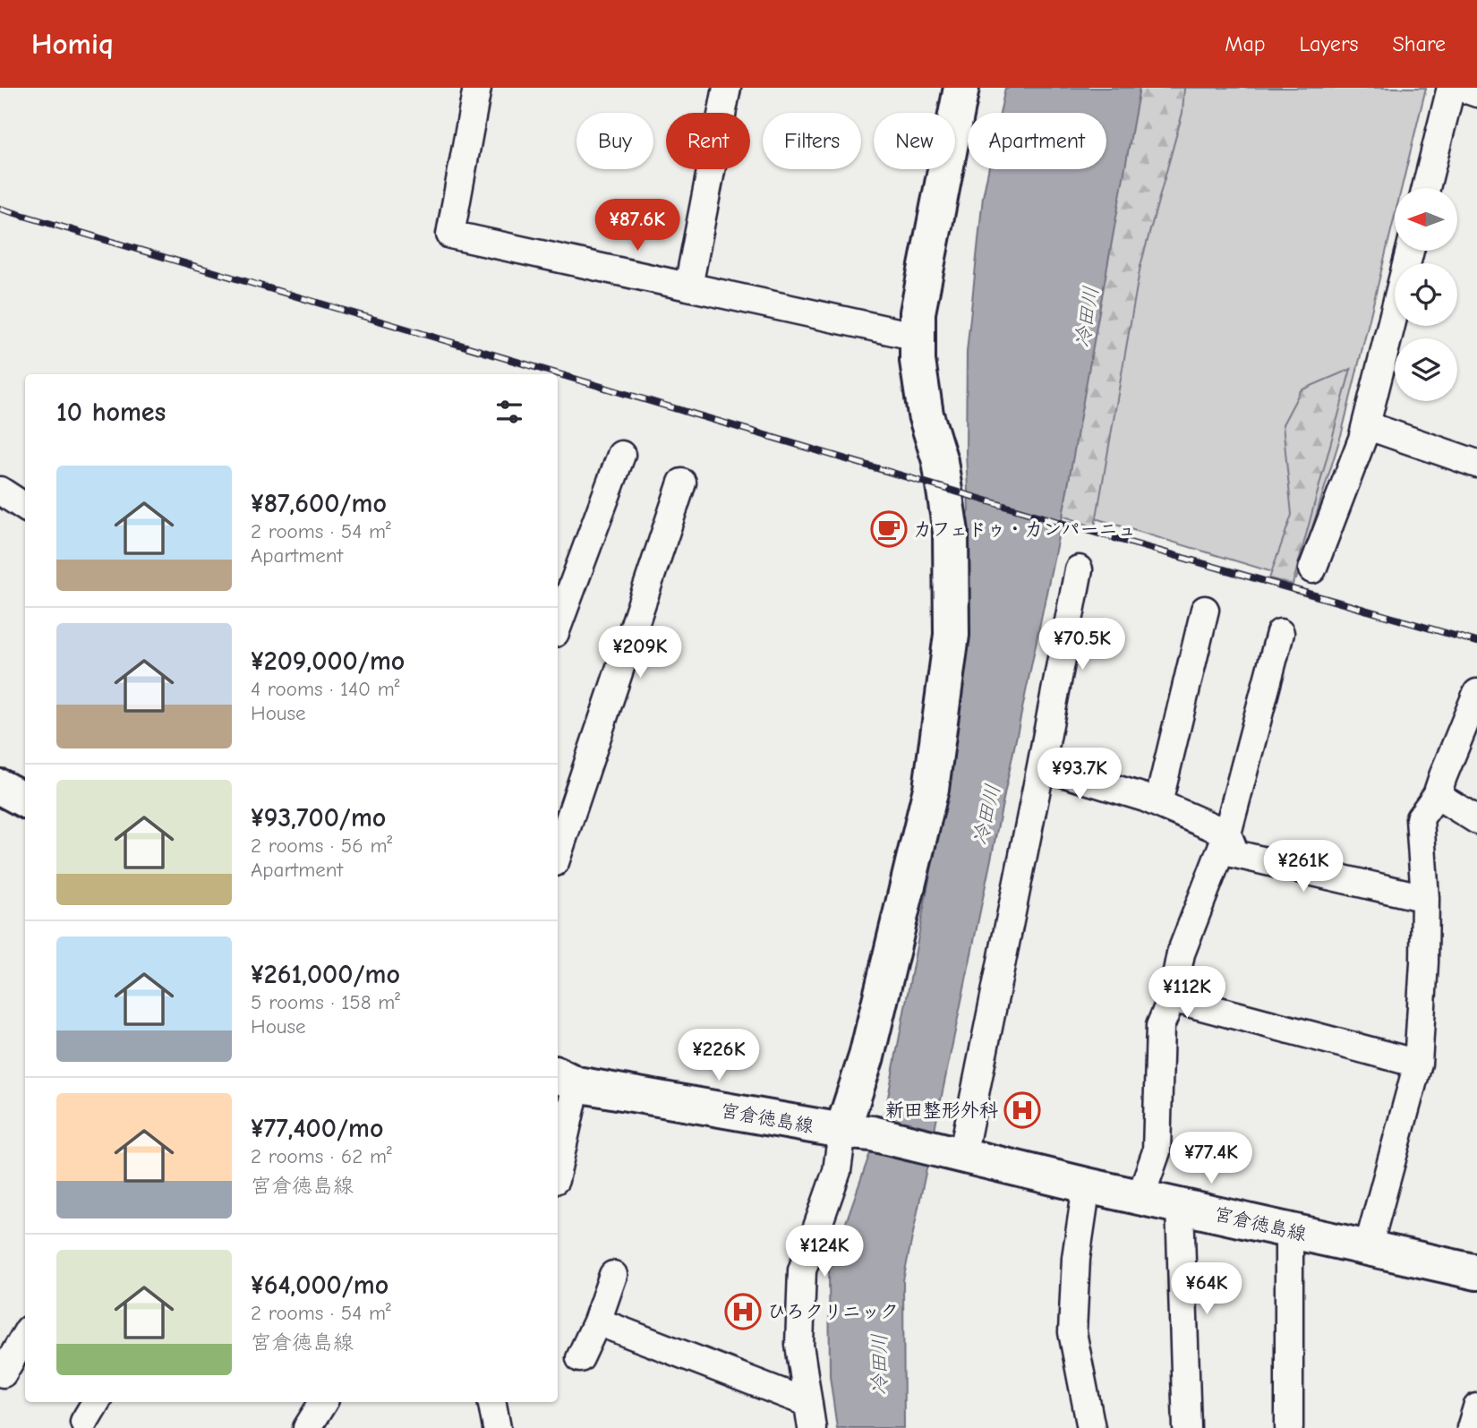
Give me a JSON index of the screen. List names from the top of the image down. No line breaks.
{"streets":{"street":["宮倉徳島線"]},"water":["冷田川"],"places":{"cafe":["カフェドゥ・カンパーニュ"],"hospital":["新田整形外科","ひろクリニック"]},"north":"left","page":{"header":"Homiq","nav":["Map","Layers","Share"],"chip":["Buy","Rent","Filters","New","Apartment"],"price":["¥87.6K","¥70.5K","¥209K","¥93.7K","¥261K","¥112K","¥226K","¥77.4K","¥124K","¥64K"],"heading":"10 homes","list":[{"name":"¥87,600/mo","note":"2 rooms · 54 m² · Apartment"},{"name":"¥209,000/mo","note":"4 rooms · 140 m² · House"},{"name":"¥93,700/mo","note":"2 rooms · 56 m² · Apartment"},{"name":"¥261,000/mo","note":"5 rooms · 158 m² · House"},{"name":"¥77,400/mo","note":"2 rooms · 62 m² · 宮倉徳島線"},{"name":"¥64,000/mo","note":"2 rooms · 54 m² · 宮倉徳島線"}]}}
